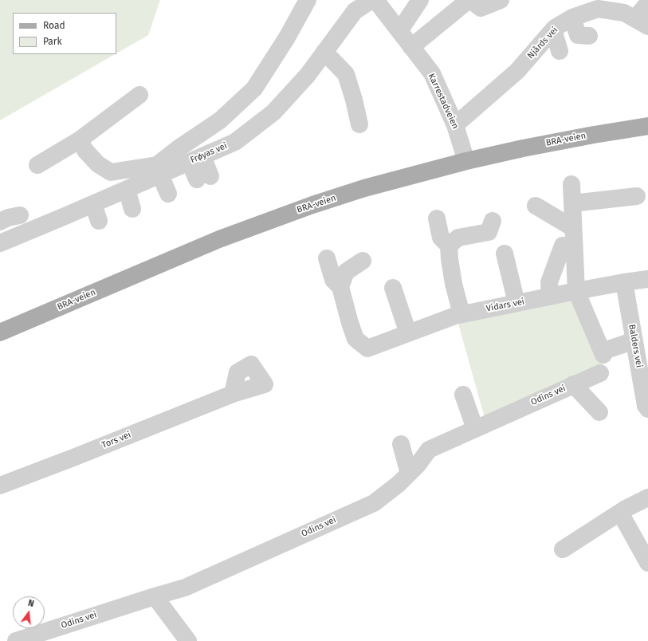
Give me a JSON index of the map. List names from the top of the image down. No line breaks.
{"streets":{"main road":["BRA-veien"],"street":["Njårds vei","Karrestadveien","Frøyas vei","Vidars vei","Balders vei","Odins vei","Tors vei"]},"crossings":[["Njårds vei","Karrestadveien"],["Karrestadveien","BRA-veien"],["Vidars vei","Balders vei"]],"legend":["Road","Park"],"north":"top"}
